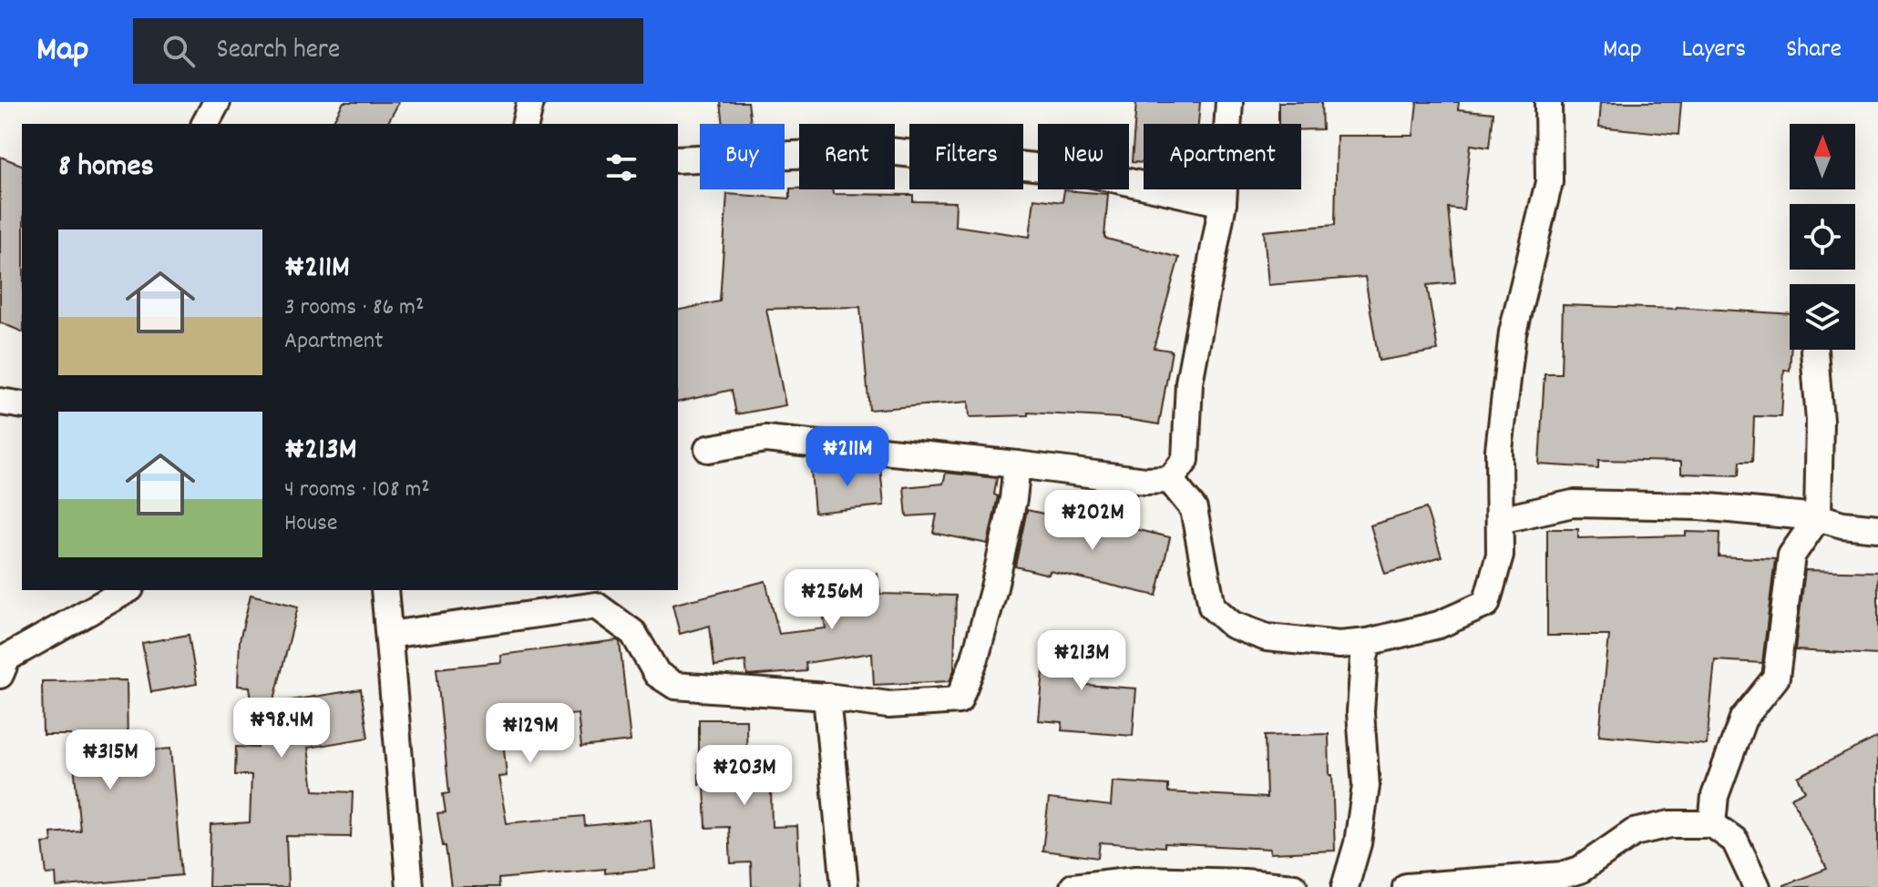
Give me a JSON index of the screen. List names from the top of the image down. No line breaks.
{"north":"top","page":{"header":"Map","search":"Search here","nav":["Map","Layers","Share"],"chip":["Buy","Rent","Filters","New","Apartment"],"heading":"8 homes","list":[{"name":"₦211M","note":"3 rooms · 86 m² · Apartment"},{"name":"₦213M","note":"4 rooms · 108 m² · House"}],"price":["₦211M","₦202M","₦256M","₦213M","₦98.4M","₦129M","₦315M","₦203M"]}}
